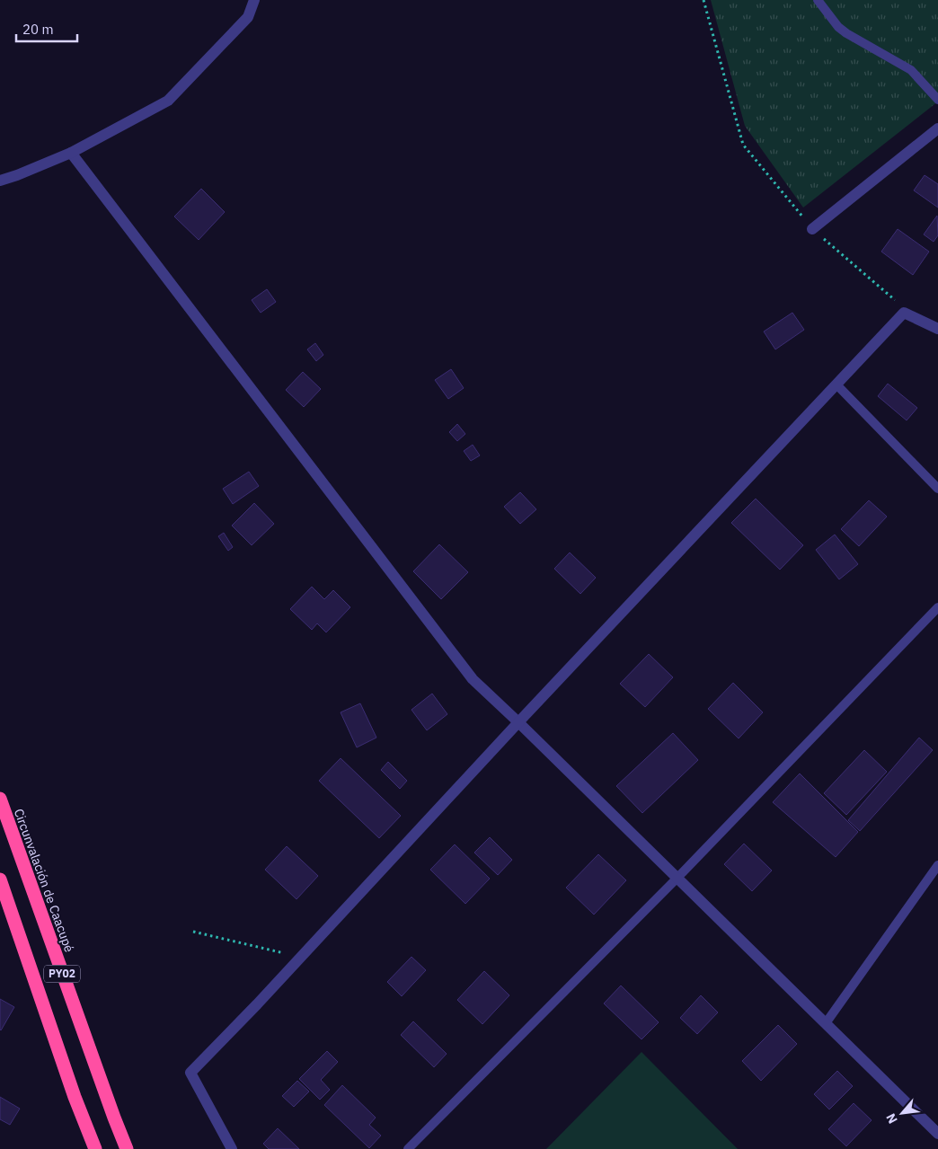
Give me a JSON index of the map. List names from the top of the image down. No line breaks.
{"streets":{"highway":["Circunvalación de Caacupé","PY02"]},"scale_bar":"20 m","north":"bottom left"}
